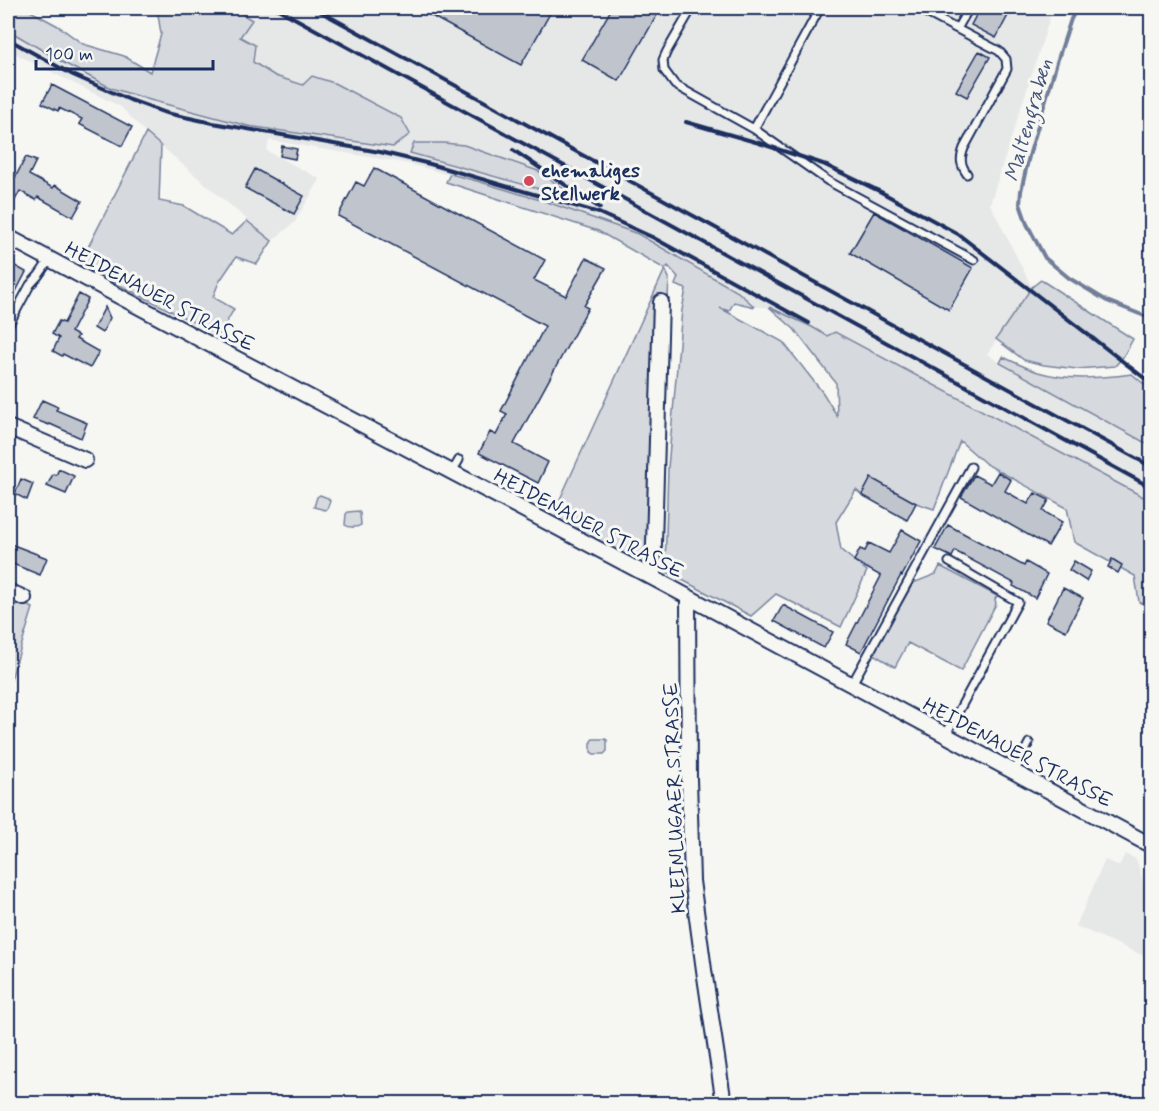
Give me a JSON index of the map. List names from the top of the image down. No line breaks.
{"streets":{"street":["HEIDENAUER STRASSE","KLEINLUGAER STRASSE"]},"crossings":[["HEIDENAUER STRASSE","KLEINLUGAER STRASSE"]],"water":["Maltengraben"],"places":["ehemaliges Stellwerk"],"scale_bar":"100 m"}
